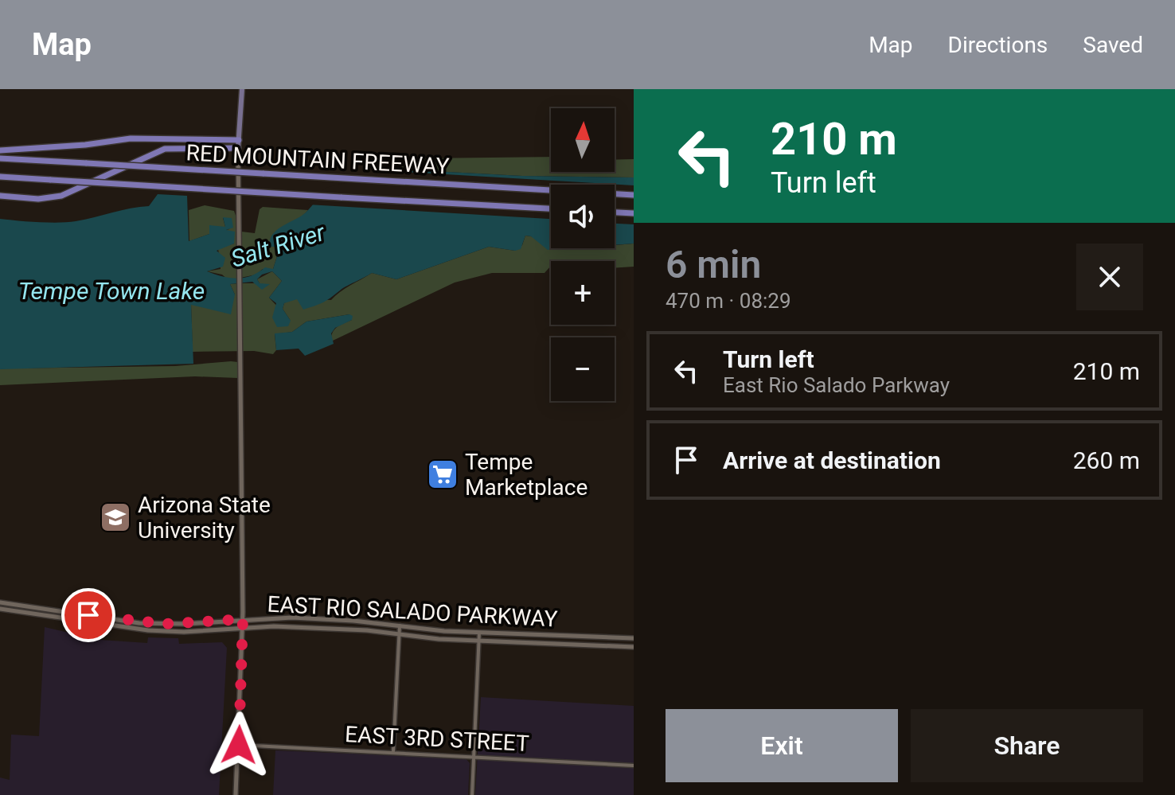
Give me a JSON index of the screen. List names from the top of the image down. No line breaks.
{"streets":{"highway":["RED MOUNTAIN FREEWAY"],"main road":["EAST RIO SALADO PARKWAY"],"street":["EAST 3RD STREET"]},"water":["Salt River","Tempe Town Lake"],"places":{"supermarket":["Tempe Marketplace"],"school or university":["Arizona State University"]},"north":"top","page":{"header":"Map","nav":["Map","Directions","Saved"],"turn":["210 m","Turn left"],"map_buttons":["+","−"],"heading":["6 min","470 m · 08:29"],"list":[{"name":"Turn left","note":"East Rio Salado Parkway","value":"210 m"},{"name":"Arrive at destination","value":"260 m"}],"buttons":["Exit","Share"]}}
